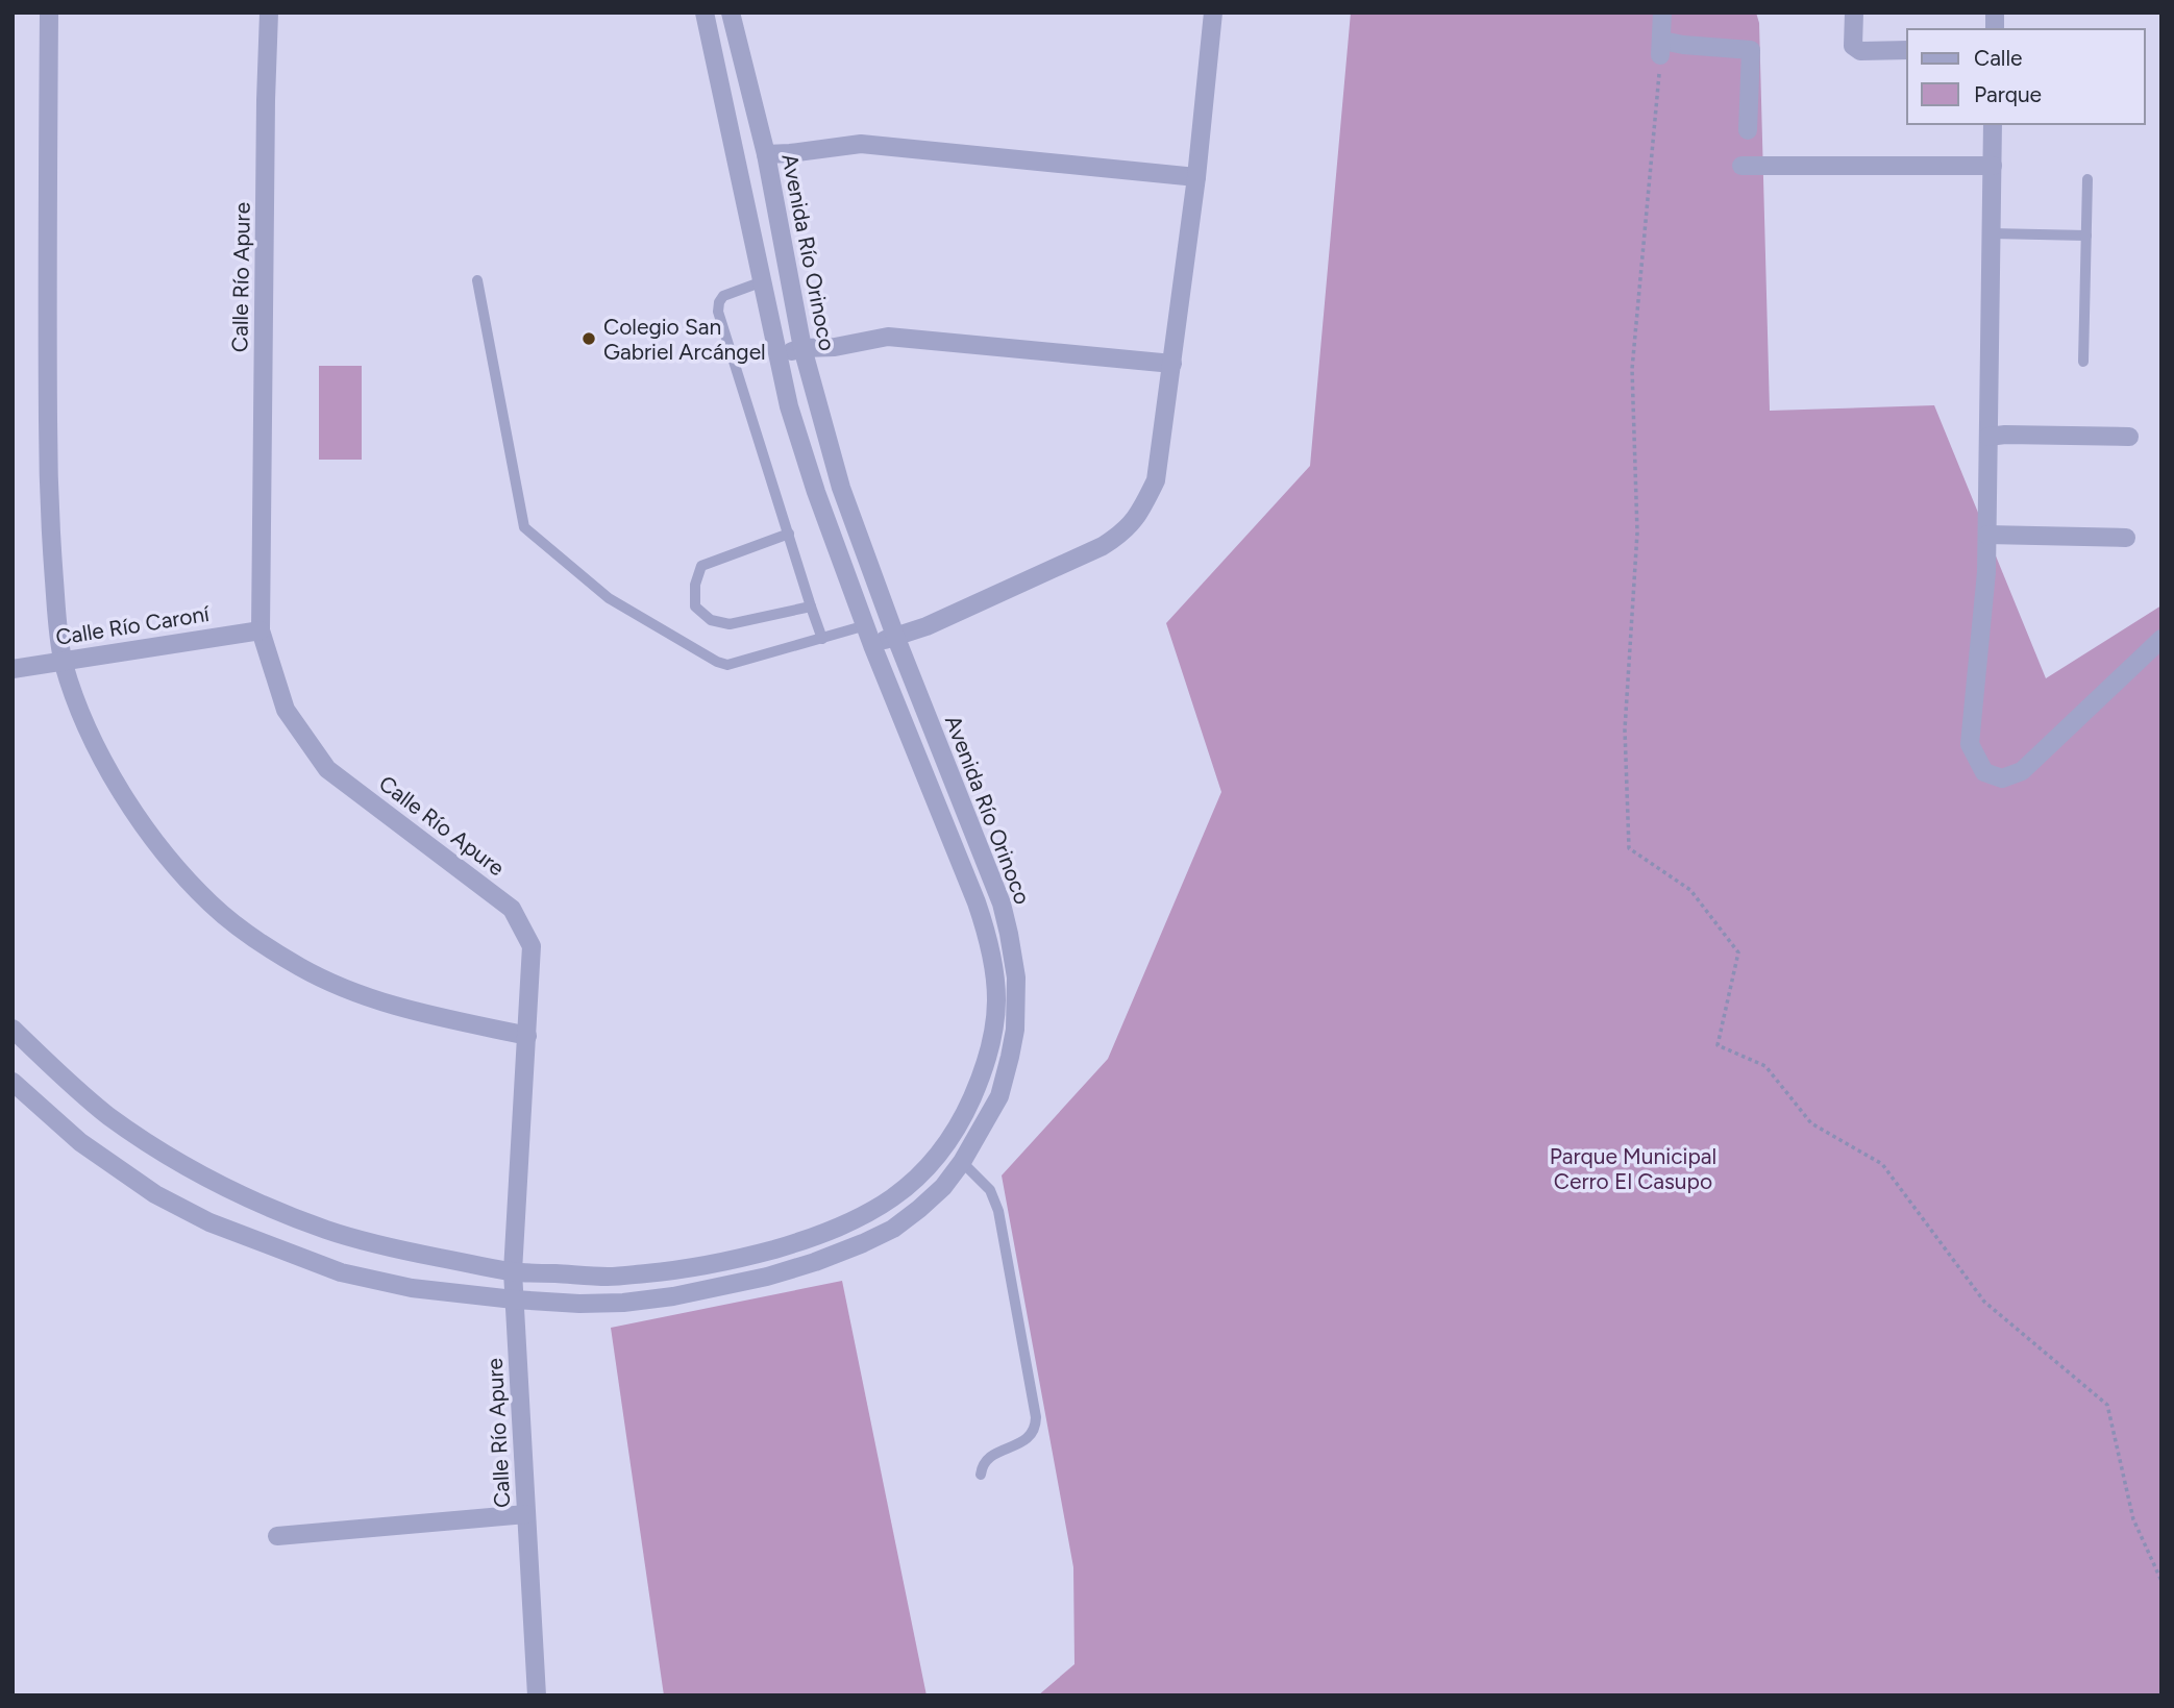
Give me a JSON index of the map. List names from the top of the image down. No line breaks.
{"streets":{"street":["Avenida Río Orinoco","Calle Río Apure","Calle Río Caroní"]},"crossings":[["Avenida Río Orinoco","Calle Río Apure"],["Calle Río Apure","Calle Río Caroní"]],"parks":["Parque Municipal Cerro El Casupo"],"places":["Colegio San Gabriel Arcángel"],"legend":["Calle","Parque"]}
